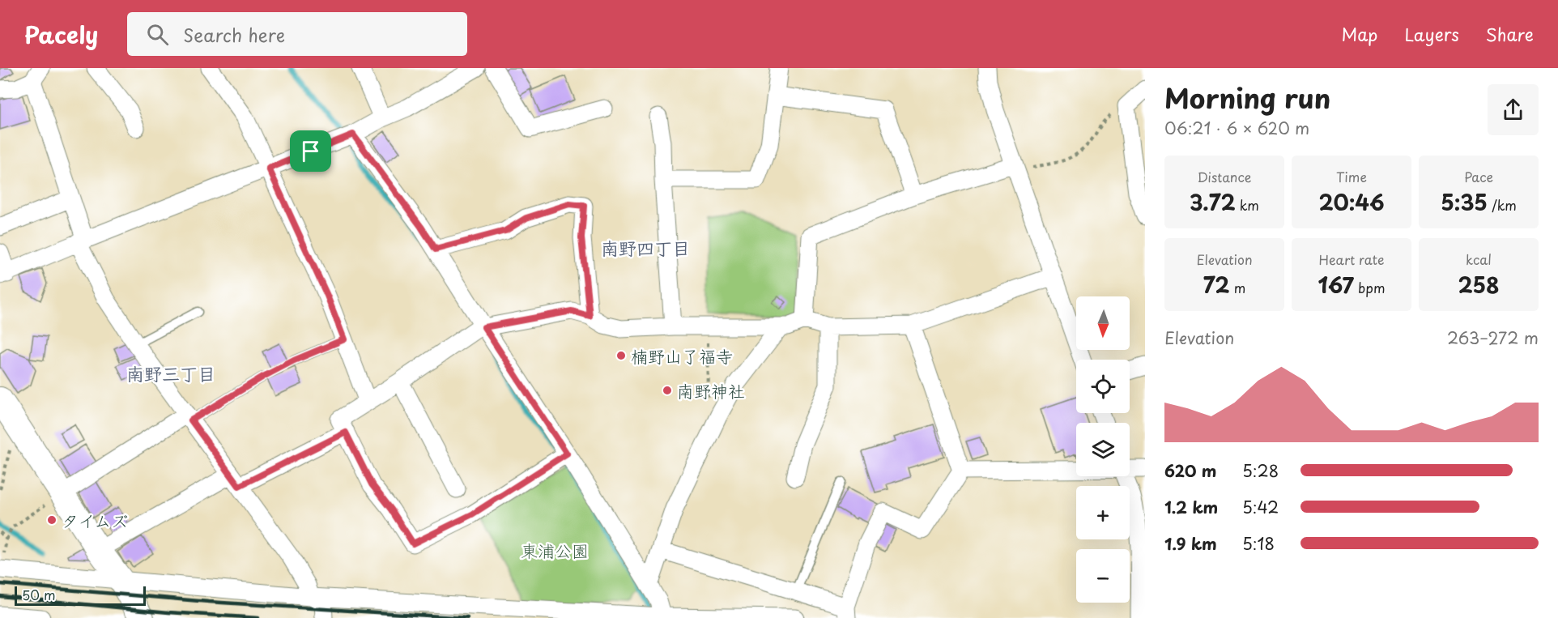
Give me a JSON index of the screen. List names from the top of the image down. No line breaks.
{"districts":["南野四丁目","南野三丁目"],"parks":["東浦公園"],"places":["楠野山了福寺","南野神社","タイムズ"],"scale_bar":"50 m","north":"bottom","page":{"header":"Pacely","search":"Search here","nav":["Map","Layers","Share"],"heading":["Morning run","06:21 · 6 × 620 m"],"stats":[["Distance","3.72 km"],["Time","20:46"],["Pace","5:35 /km"],["Elevation","72 m"],["Heart rate","167 bpm"],["kcal","258"]],"map_buttons":["+","−"],"chart":["Elevation","263–272 m"],"list":[{"name":"620 m","note":"5:28"},{"name":"1.2 km","note":"5:42"},{"name":"1.9 km","note":"5:18"}],"scale":"50 m"}}
